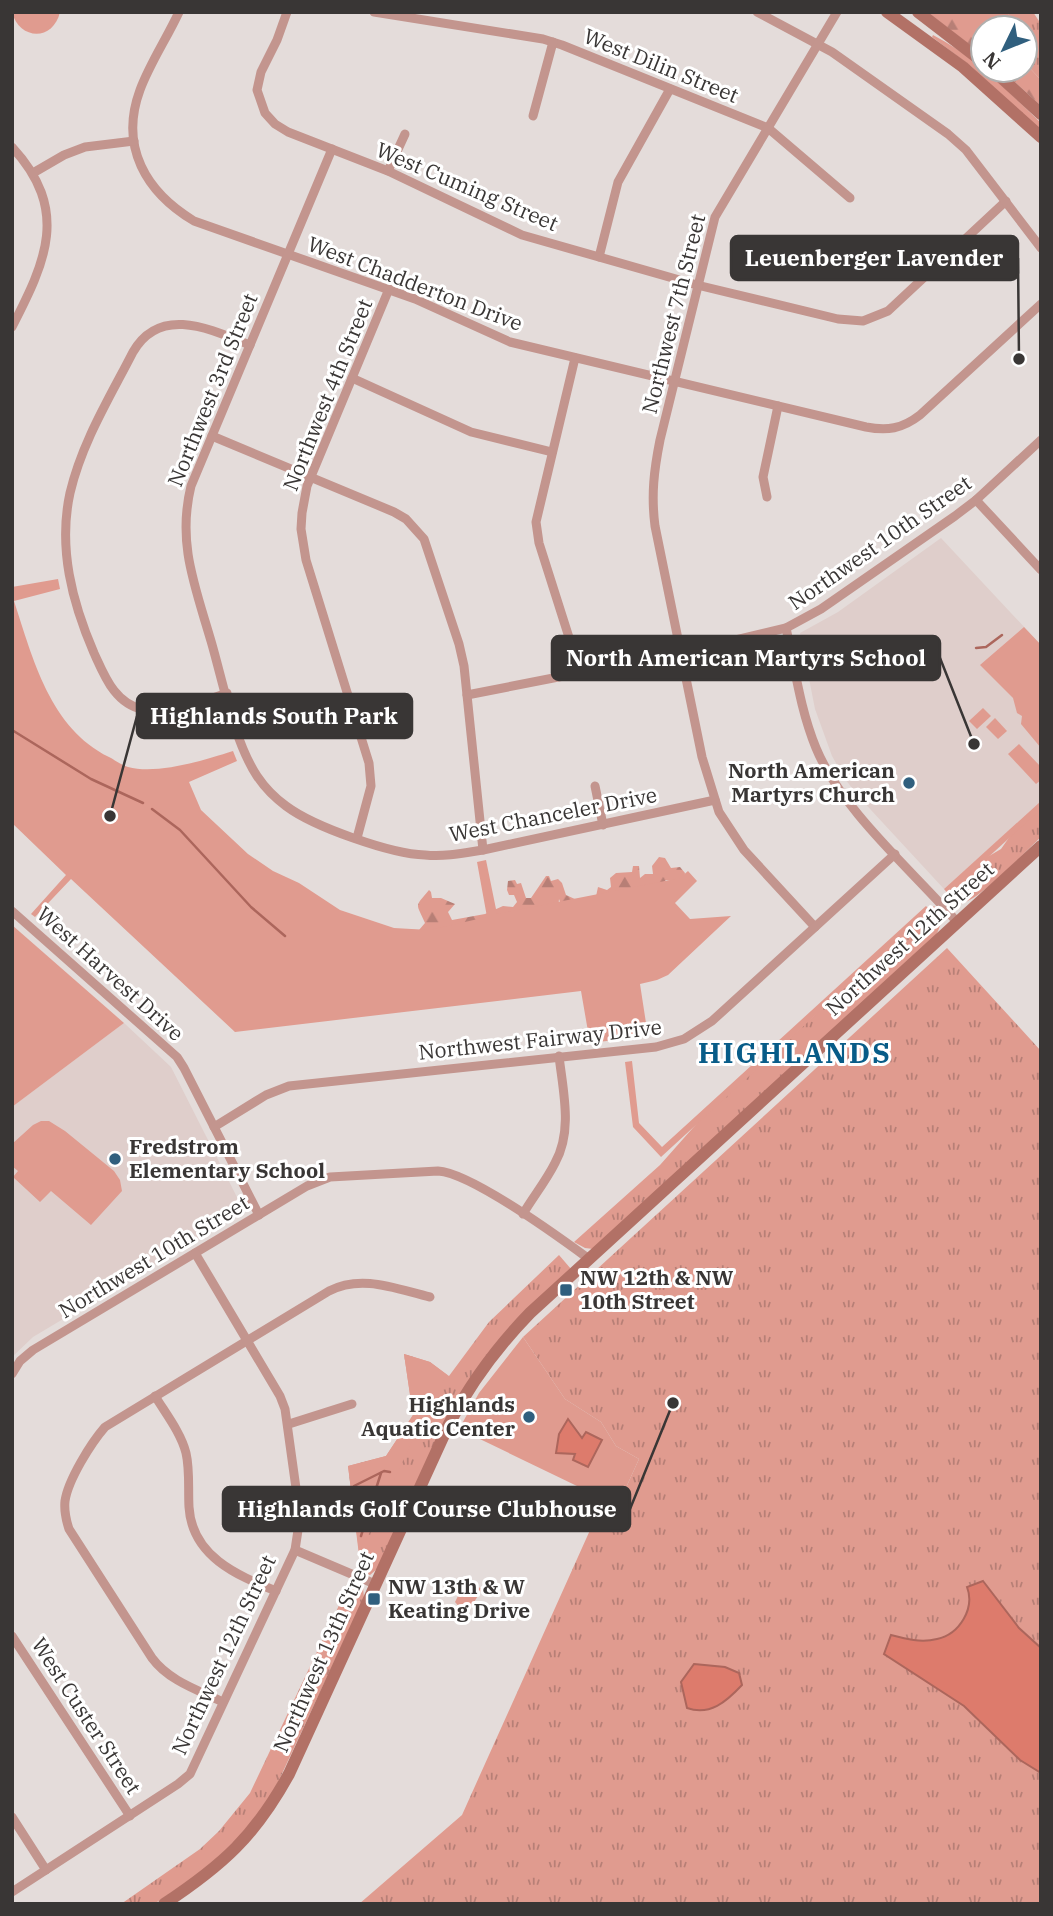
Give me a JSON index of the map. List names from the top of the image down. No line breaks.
{"streets":{"main road":["Northwest 12th Street","Northwest 13th Street"],"street":["West Dilin Street","West Cuming Street","West Chadderton Drive","Northwest 7th Street","Northwest 3rd Street","Northwest 4th Street","Northwest 10th Street","West Chanceler Drive","West Harvest Drive","Northwest Fairway Drive","West Custer Street"]},"crossings":[["West Dilin Street","Northwest 7th Street"],["West Cuming Street","Northwest 7th Street"],["West Cuming Street","Northwest 3rd Street"],["West Chadderton Drive","Northwest 7th Street"],["West Chadderton Drive","Northwest 3rd Street"],["West Chadderton Drive","Northwest 4th Street"],["Northwest 7th Street","Northwest 10th Street"],["Northwest 7th Street","West Chanceler Drive"],["Northwest 7th Street","Northwest Fairway Drive"],["Northwest 3rd Street","West Chanceler Drive"],["Northwest 4th Street","West Chanceler Drive"],["Northwest 10th Street","Northwest 12th Street"],["Northwest 10th Street","West Harvest Drive"],["Northwest 10th Street","Northwest 13th Street"],["Northwest 12th Street","Northwest 13th Street"],["Northwest 12th Street","West Custer Street"],["West Harvest Drive","Northwest Fairway Drive"]],"districts":["HIGHLANDS"],"places":{"other":["Leuenberger Lavender","North American Martyrs School","North American Martyrs Church","Highlands South Park","Fredstrom Elementary School","Highlands Golf Course Clubhouse","Highlands Aquatic Center"],"transit":["NW 12th & NW 10th Street","NW 13th & W Keating Drive"]},"north":"bottom left"}
